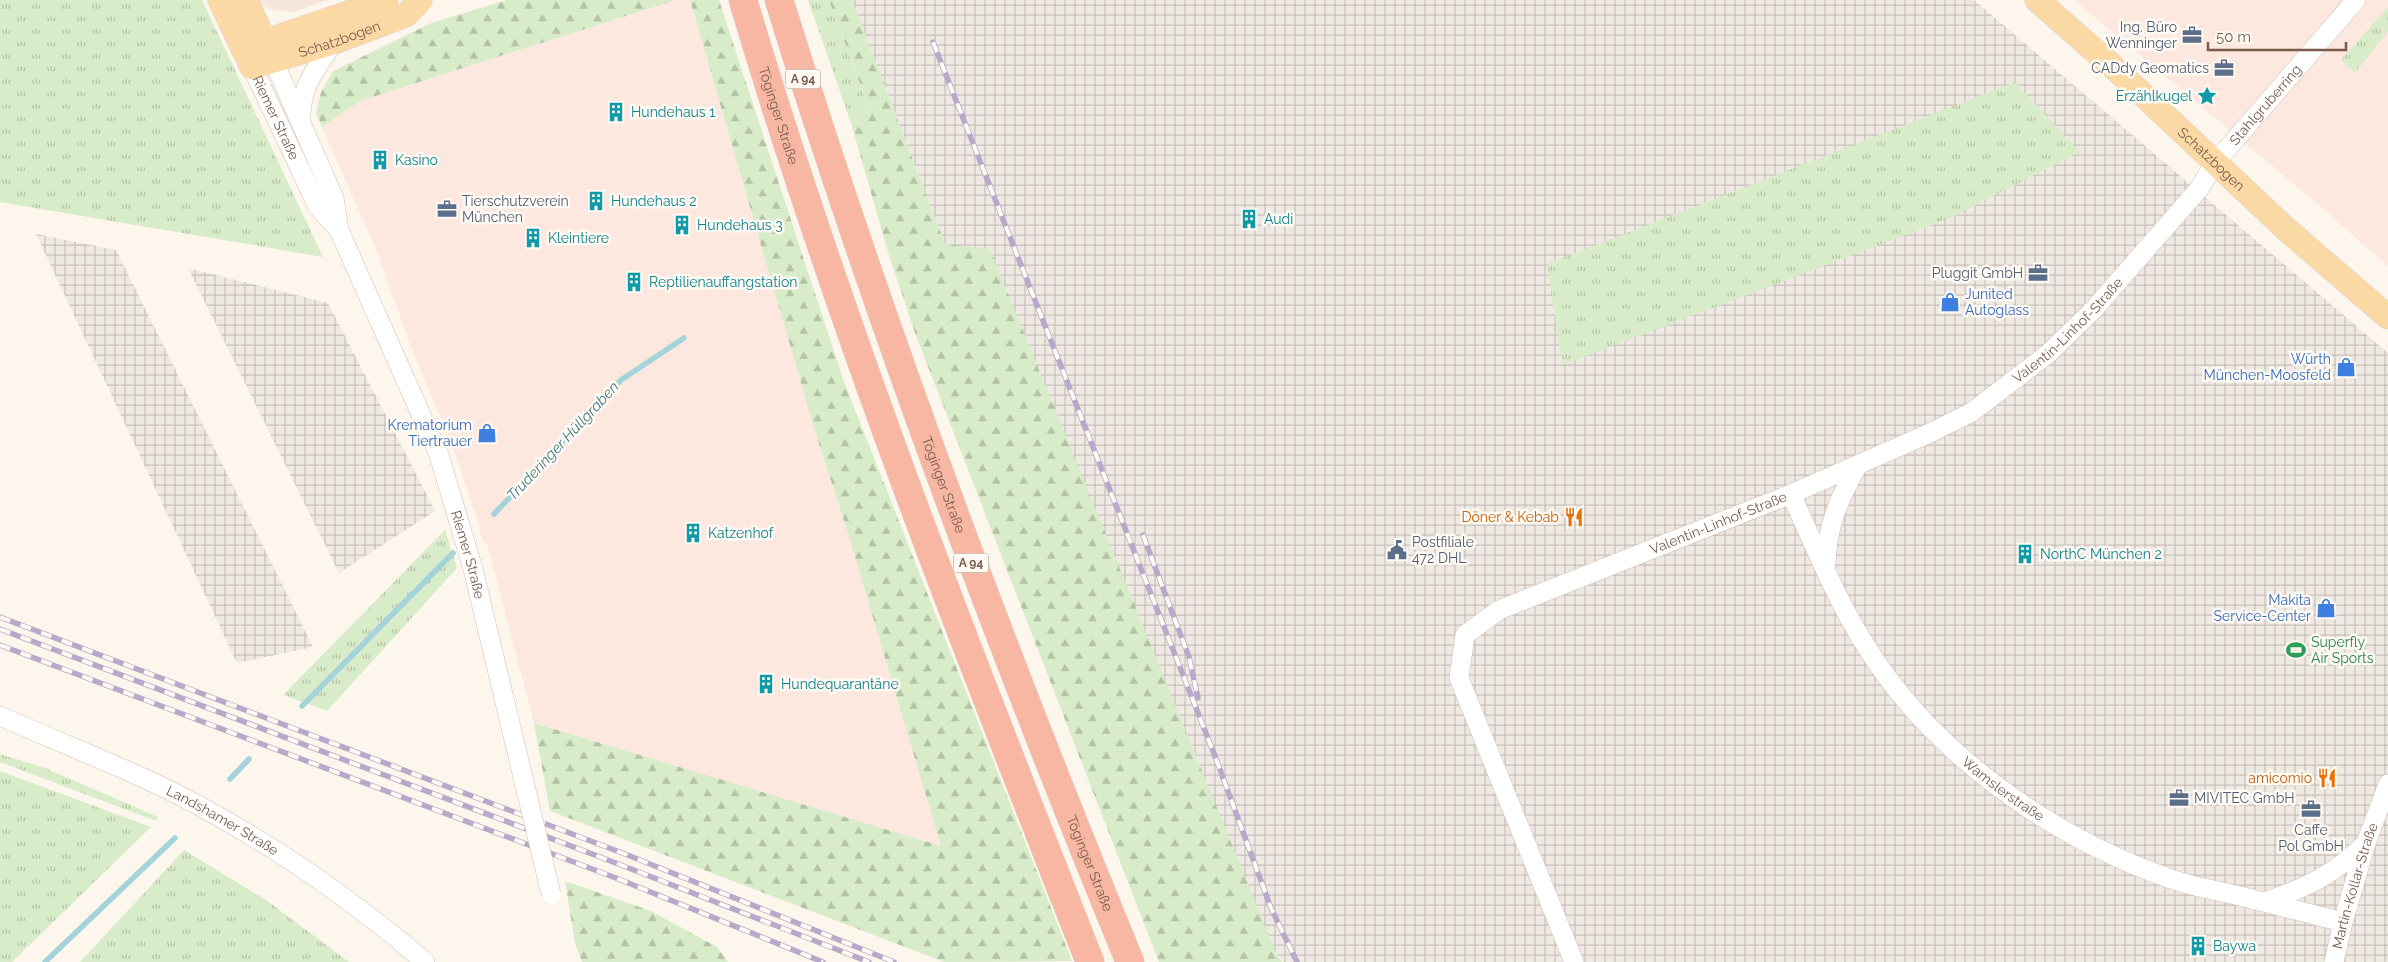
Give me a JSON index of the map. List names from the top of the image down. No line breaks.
{"streets":{"highway":["A 94","Töginger Straße"],"main road":["Schatzbogen","Riemer Straße"],"street":["Stahlgruberring","Valentin-Linhof-Straße","Wamslerstraße","Landshamer Straße","Martin-Kollar-Straße"]},"crossings":[["Schatzbogen","Stahlgruberring"],["Schatzbogen","Riemer Straße"],["Schatzbogen","Valentin-Linhof-Straße"],["Stahlgruberring","Valentin-Linhof-Straße"],["Valentin-Linhof-Straße","Wamslerstraße"],["Wamslerstraße","Martin-Kollar-Straße"]],"water":["Truderinger Hüllgraben"],"places":{"office":["Ing. Büro Wenninger","CADdy Geomatics","Tierschutzverein München","Pluggit GmbH","MIVITEC GmbH","Caffe Pol GmbH"],"place":["Erzählkugel"],"building":["Hundehaus 1","Kasino","Hundehaus 2","Audi","Hundehaus 3","Kleintiere","Reptilienauffangstation","Katzenhof","NorthC München 2","Hundequarantäne","Baywa"],"shop":["Junited Autoglass","Würth München-Moosfeld","Krematorium Tiertrauer","Makita Service-Center"],"restaurant":["Döner & Kebab","amicomio"],"public building":["Postfiliale 472 DHL"],"sports":["Superfly Air Sports"]},"scale_bar":"50 m"}
